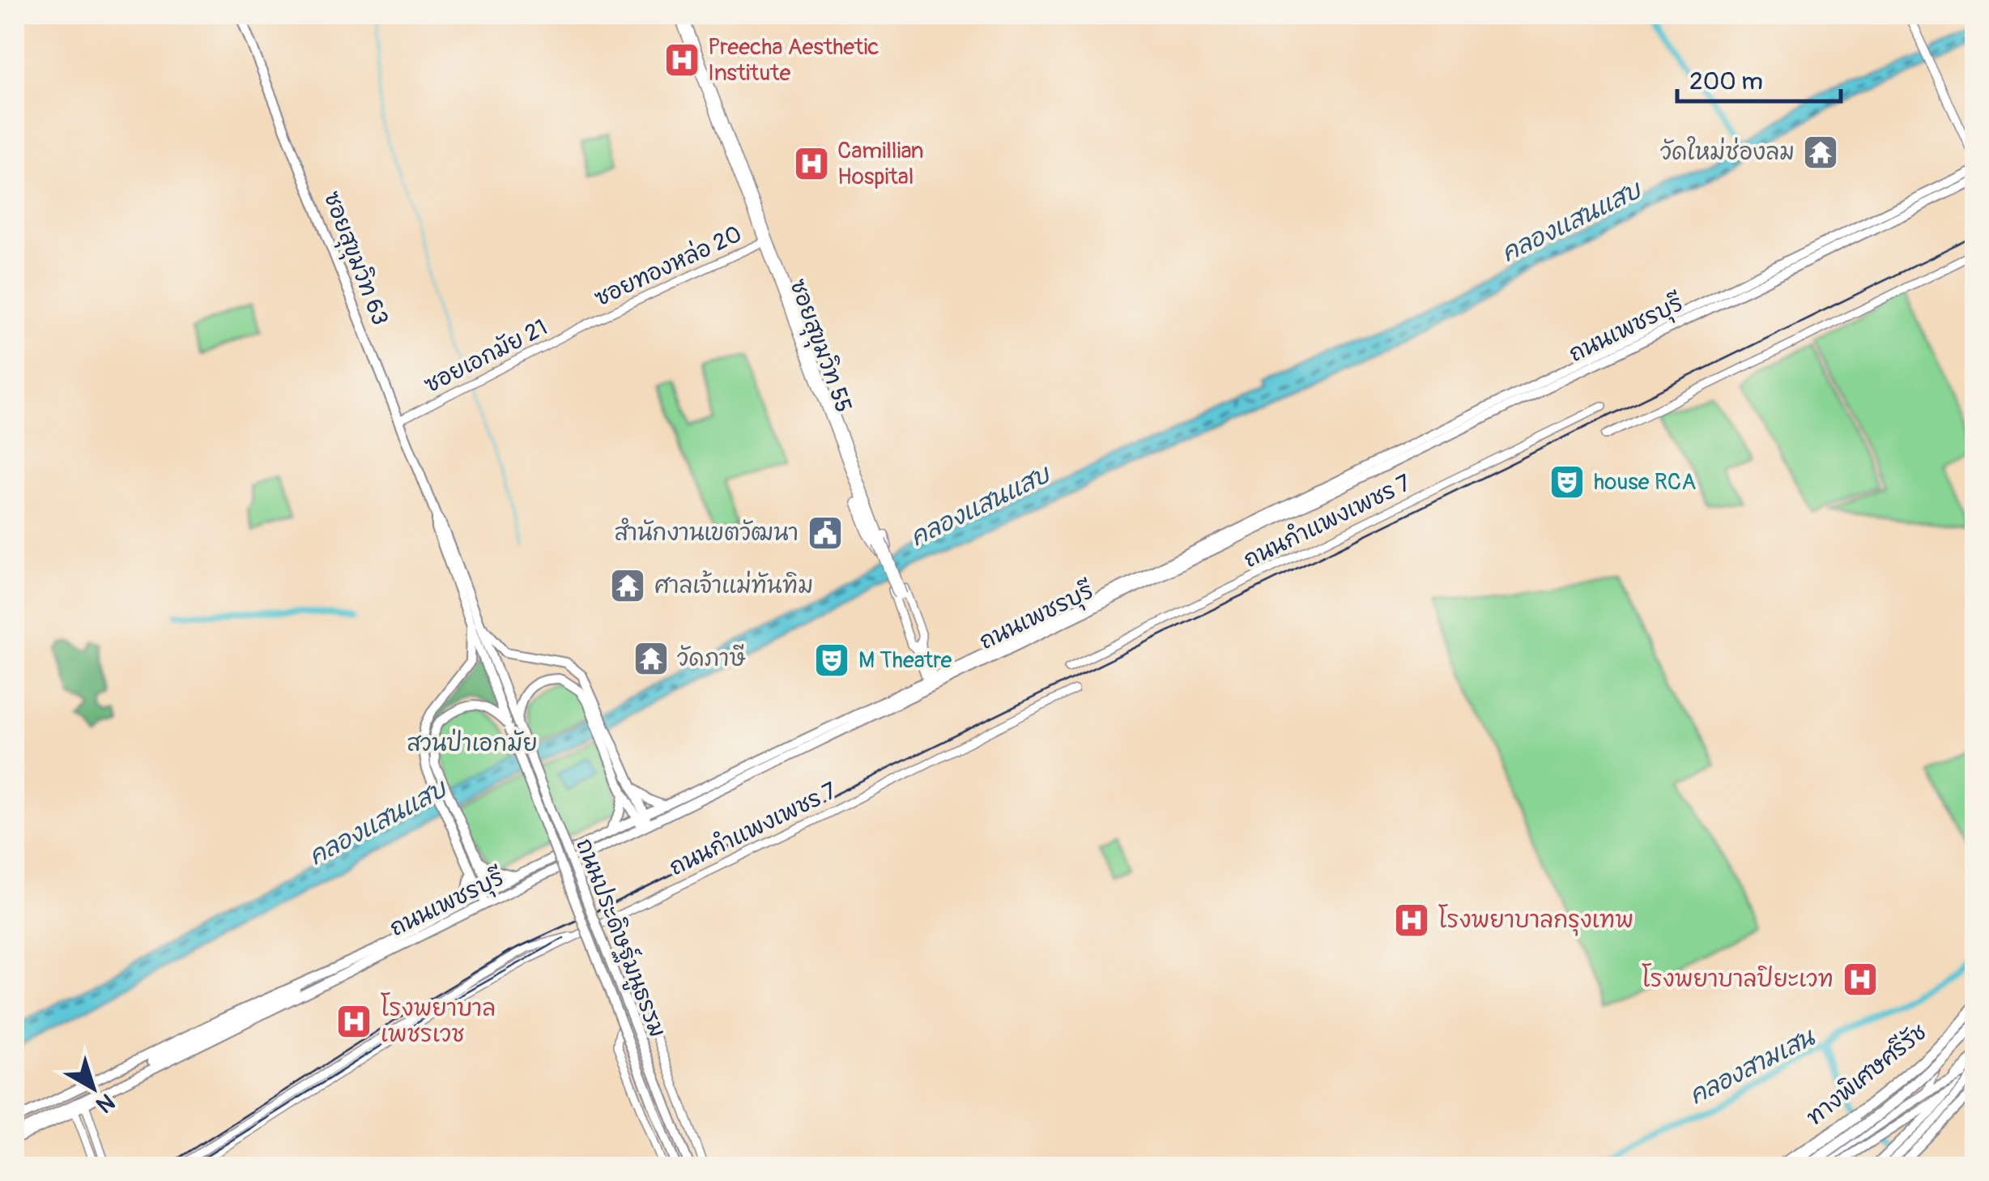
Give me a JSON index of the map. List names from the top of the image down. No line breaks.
{"streets":{"highway":["ทางพิเศษศรีรัช"],"main road":["ซอยสุขุมวิท 63","ถนนเพชรบุรี","ถนนประดิษฐ์มนูธรรม"],"street":["ซอยทองหล่อ 20","ซอยสุขุมวิท 55","ซอยเอกมัย 21","ถนนกำแพงเพชร 7"]},"crossings":[["ซอยสุขุมวิท 63","ซอยเอกมัย 21"],["ซอยสุขุมวิท 63","ถนนประดิษฐ์มนูธรรม"],["ซอยทองหล่อ 20","ซอยสุขุมวิท 55"],["ซอยทองหล่อ 20","ซอยเอกมัย 21"],["ถนนเพชรบุรี","ซอยสุขุมวิท 55"]],"water":["คลองแสนแสบ","คลองสามเสน"],"parks":["สวนป่าเอกมัย"],"places":{"hospital":["Preecha Aesthetic Institute","Camillian Hospital","โรงพยาบาลกรุงเทพ","โรงพยาบาลปิยะเวท","โรงพยาบาล เพชรเวช"],"temple":["วัดใหม่ช่องลม","ศาลเจ้าแม่ทันทิม","วัดภาษี"],"theatre":["house RCA","M Theatre"],"public building":["สำนักงานเขตวัฒนา"]},"scale_bar":"200 m","north":"bottom right"}
